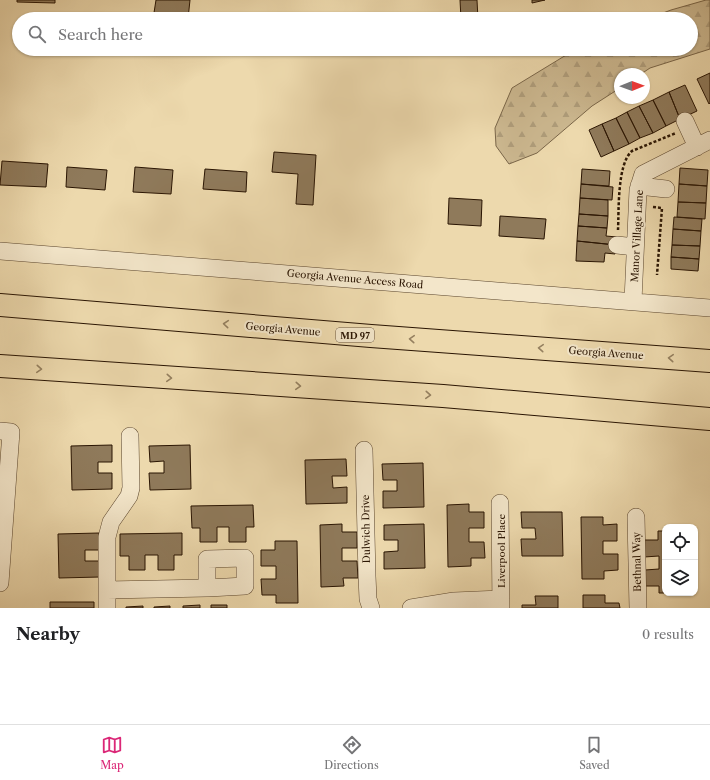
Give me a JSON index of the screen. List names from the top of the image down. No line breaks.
{"streets":{"main road":["Georgia Avenue","MD 97"],"street":["Manor Village Lane","Georgia Avenue Access Road","Dulwich Drive","Liverpool Place","Bethnal Way"]},"crossings":[["Manor Village Lane","Georgia Avenue Access Road"]],"north":"right","page":{"search":"Search here","heading":["Nearby","0 results"],"nav":["Map","Directions","Saved"]}}
